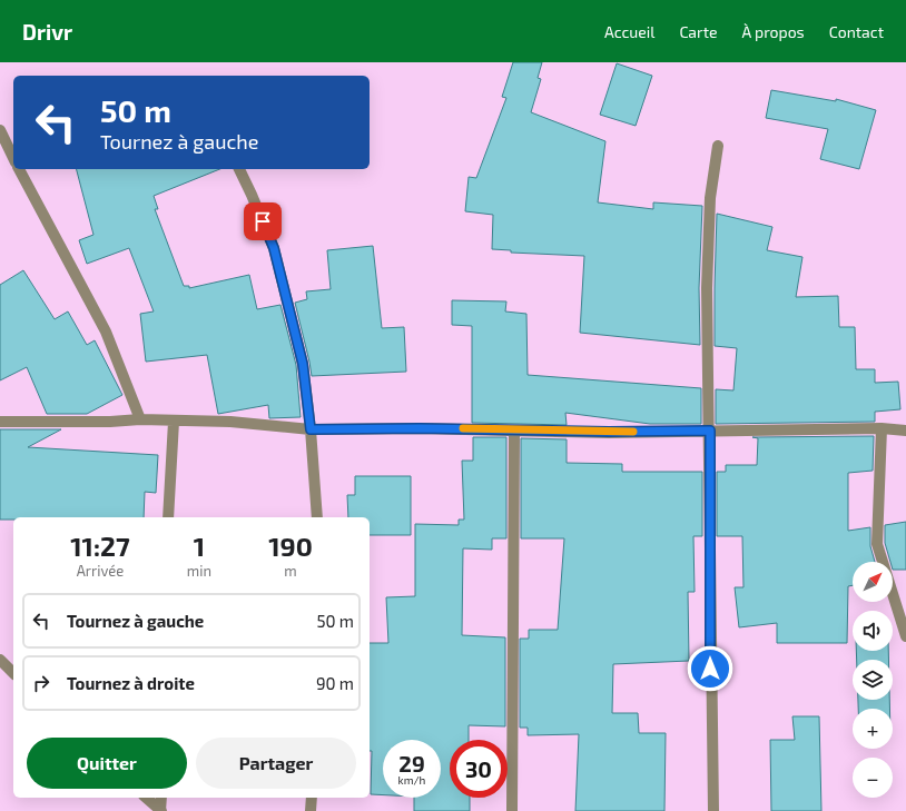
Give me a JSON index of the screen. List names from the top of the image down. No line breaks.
{"north":"top right","page":{"header":"Drivr","nav":["Accueil","Carte","À propos","Contact"],"turn":["50 m","Tournez à gauche"],"eta":["11:27","Arrivée","1","min","190","m"],"map_buttons":["+","−"],"list":[{"name":"Tournez à gauche","value":"50 m"},{"name":"Tournez à droite","value":"90 m"}],"buttons":["Quitter","Partager"],"speed":"29 km/h","limit":"30"}}
